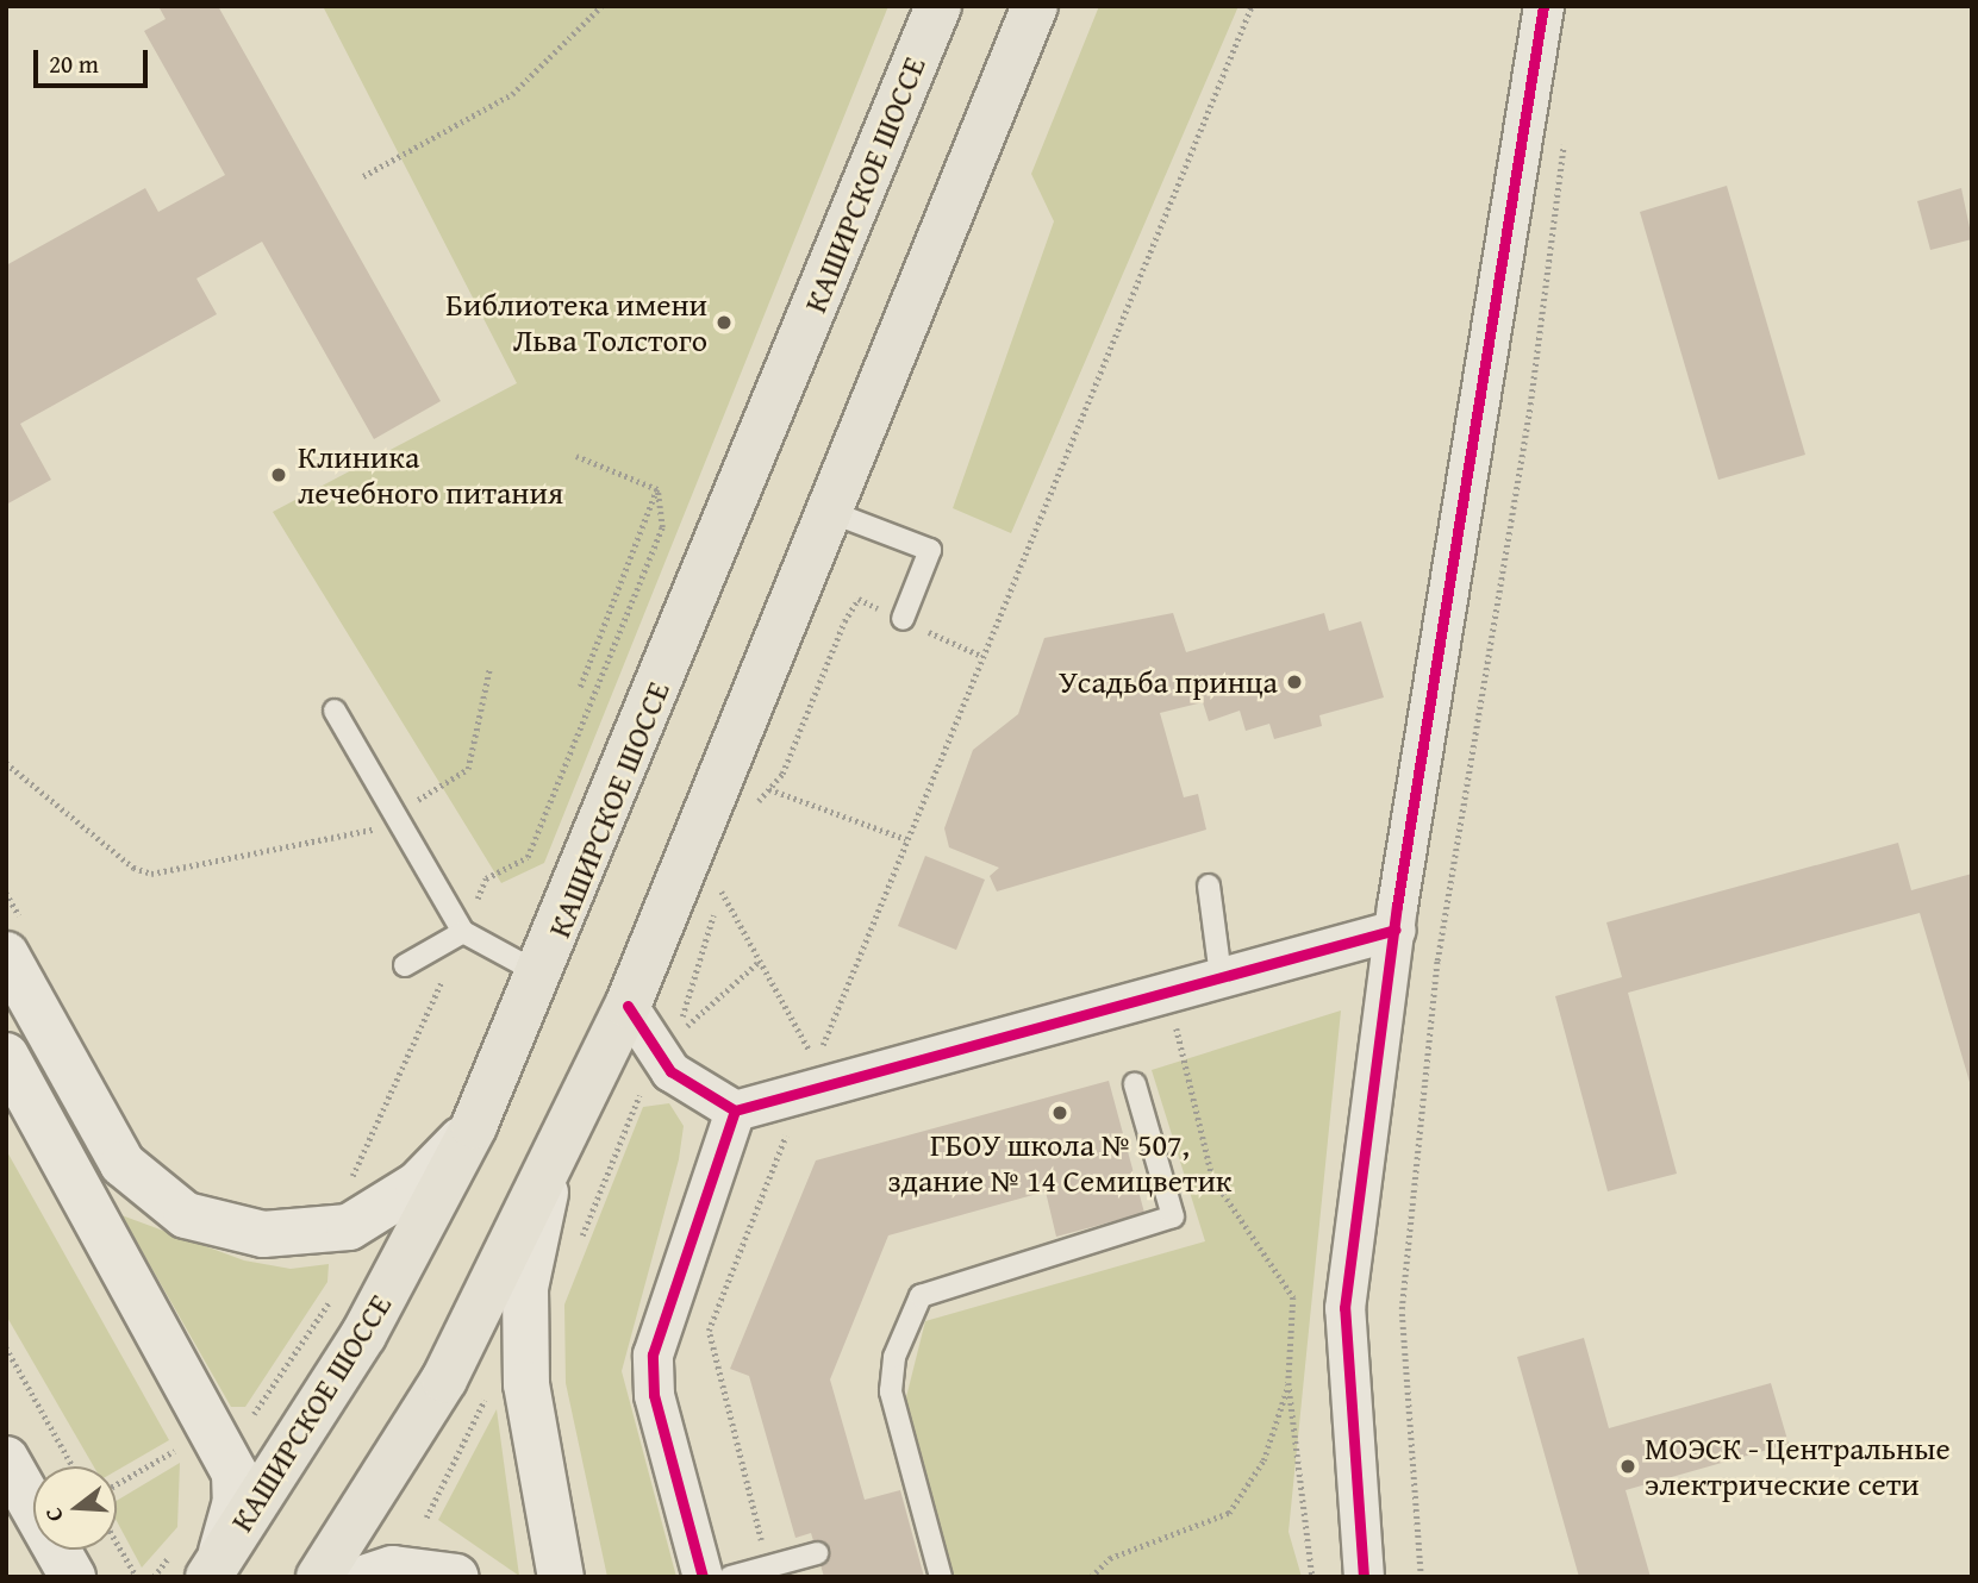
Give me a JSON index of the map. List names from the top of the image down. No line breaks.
{"streets":{"main road":["КАШИРСКОЕ ШОССЕ"]},"places":["Библиотека имени Льва Толстого","Клиника лечебного питания","Усадьба принца","ГБОУ школа № 507, здание № 14 Семицветик","МОЭСК - Центральные электрические сети"],"scale_bar":"20 m","north":"left"}
